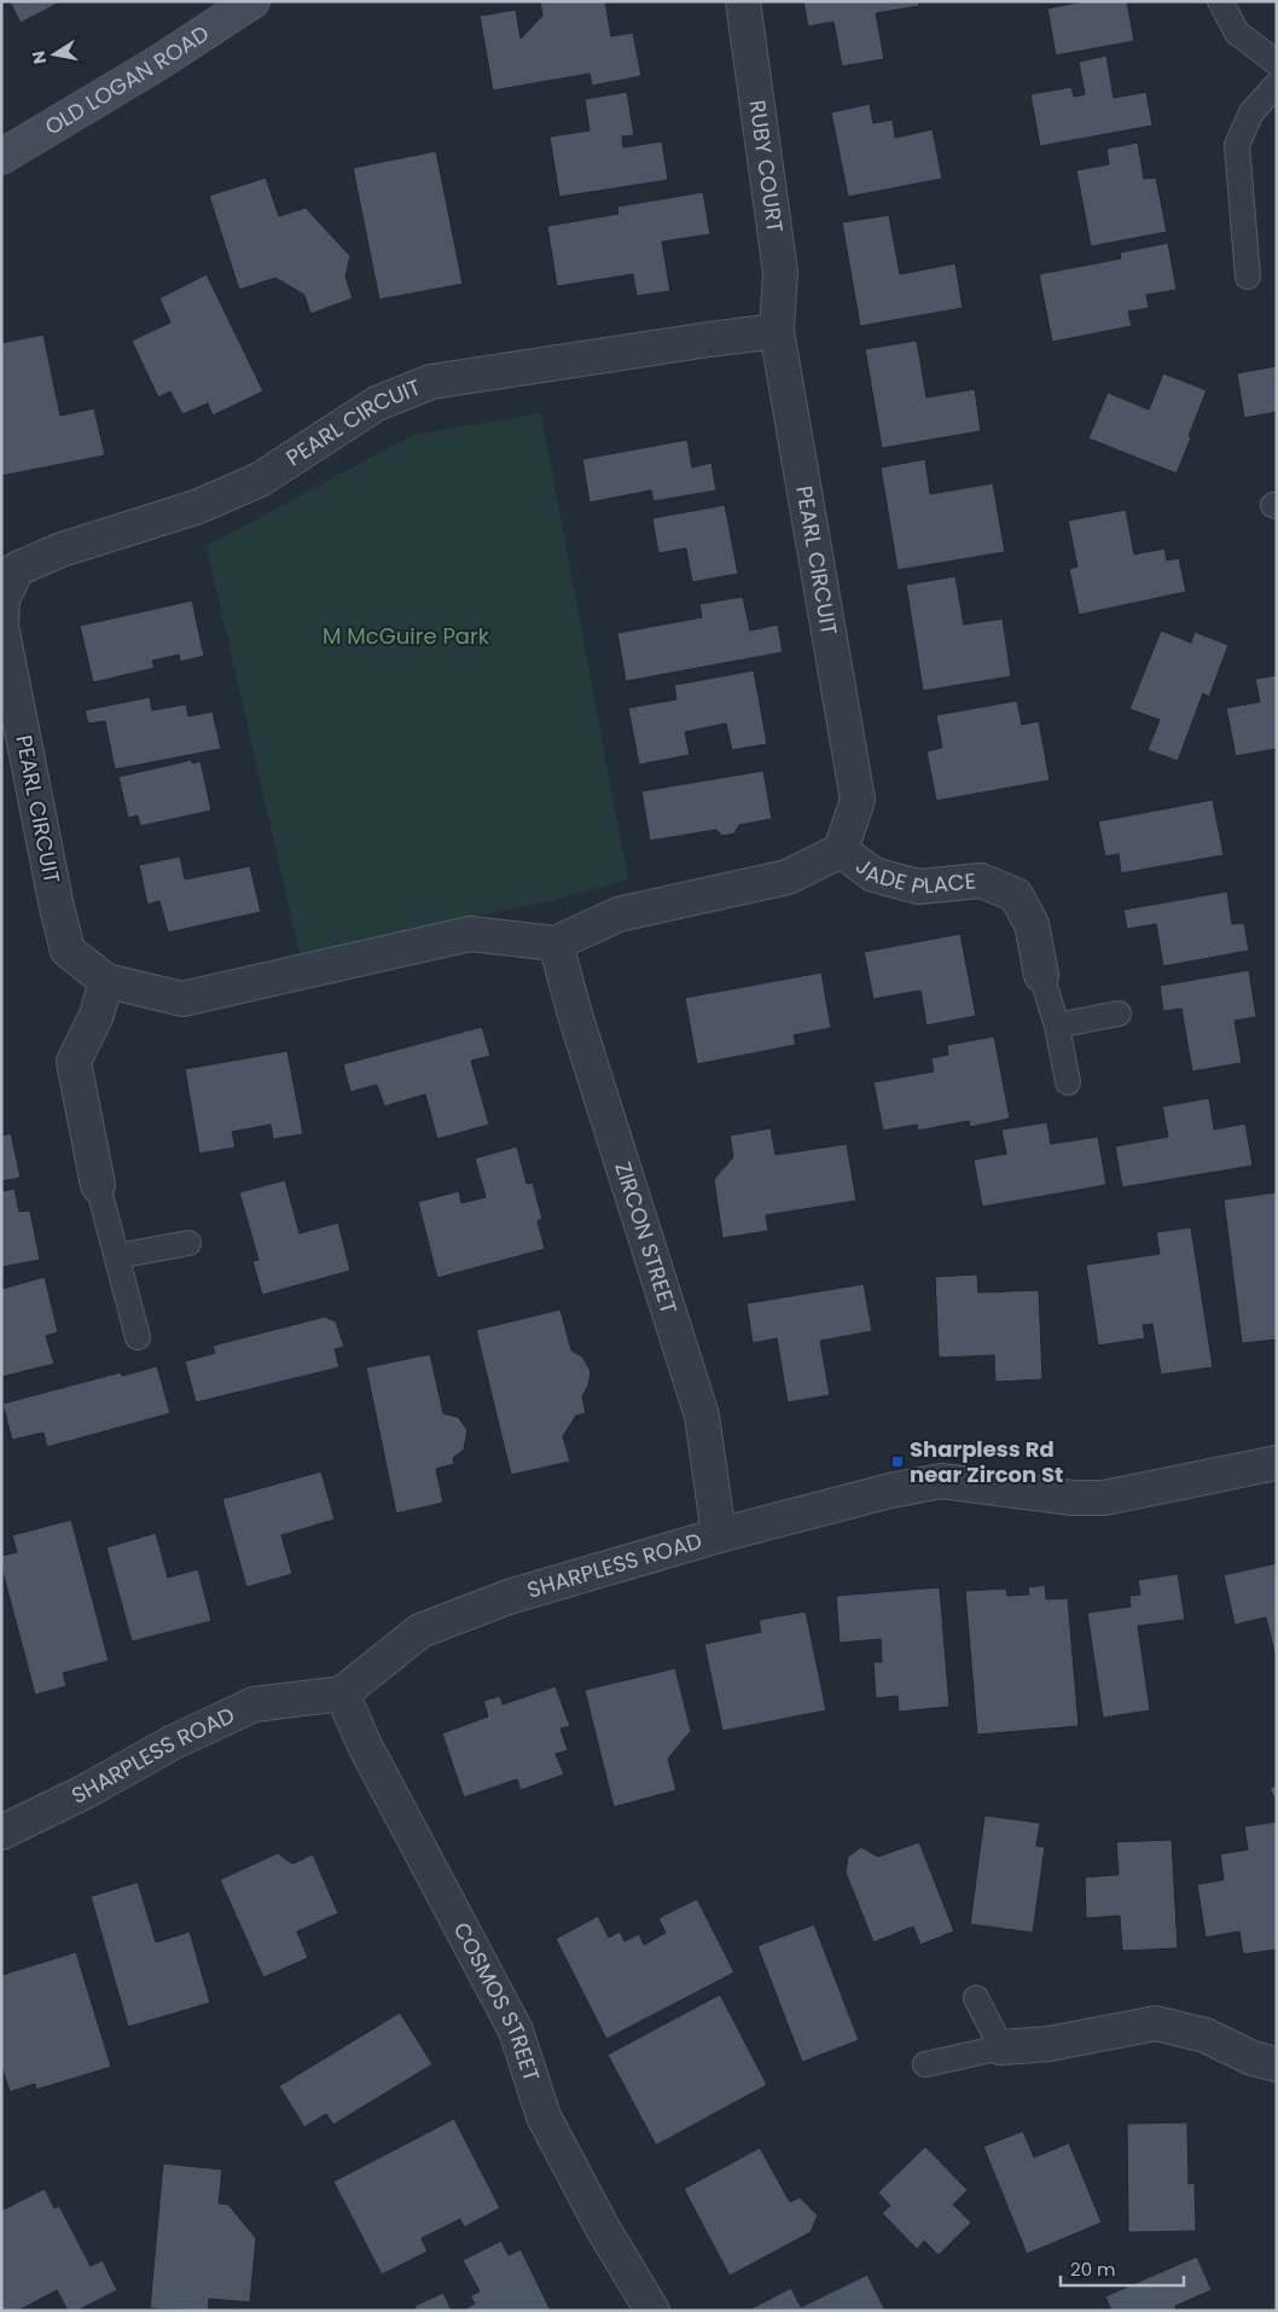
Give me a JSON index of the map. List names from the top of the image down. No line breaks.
{"streets":{"main road":["OLD LOGAN ROAD"],"street":["RUBY COURT","PEARL CIRCUIT","JADE PLACE","ZIRCON STREET","SHARPLESS ROAD","COSMOS STREET"]},"crossings":[["RUBY COURT","PEARL CIRCUIT"],["PEARL CIRCUIT","JADE PLACE"],["PEARL CIRCUIT","ZIRCON STREET"],["ZIRCON STREET","SHARPLESS ROAD"],["SHARPLESS ROAD","COSMOS STREET"]],"parks":["M McGuire Park"],"places":{"transit":["Sharpless Rd near Zircon St"]},"scale_bar":"20 m","north":"left"}
